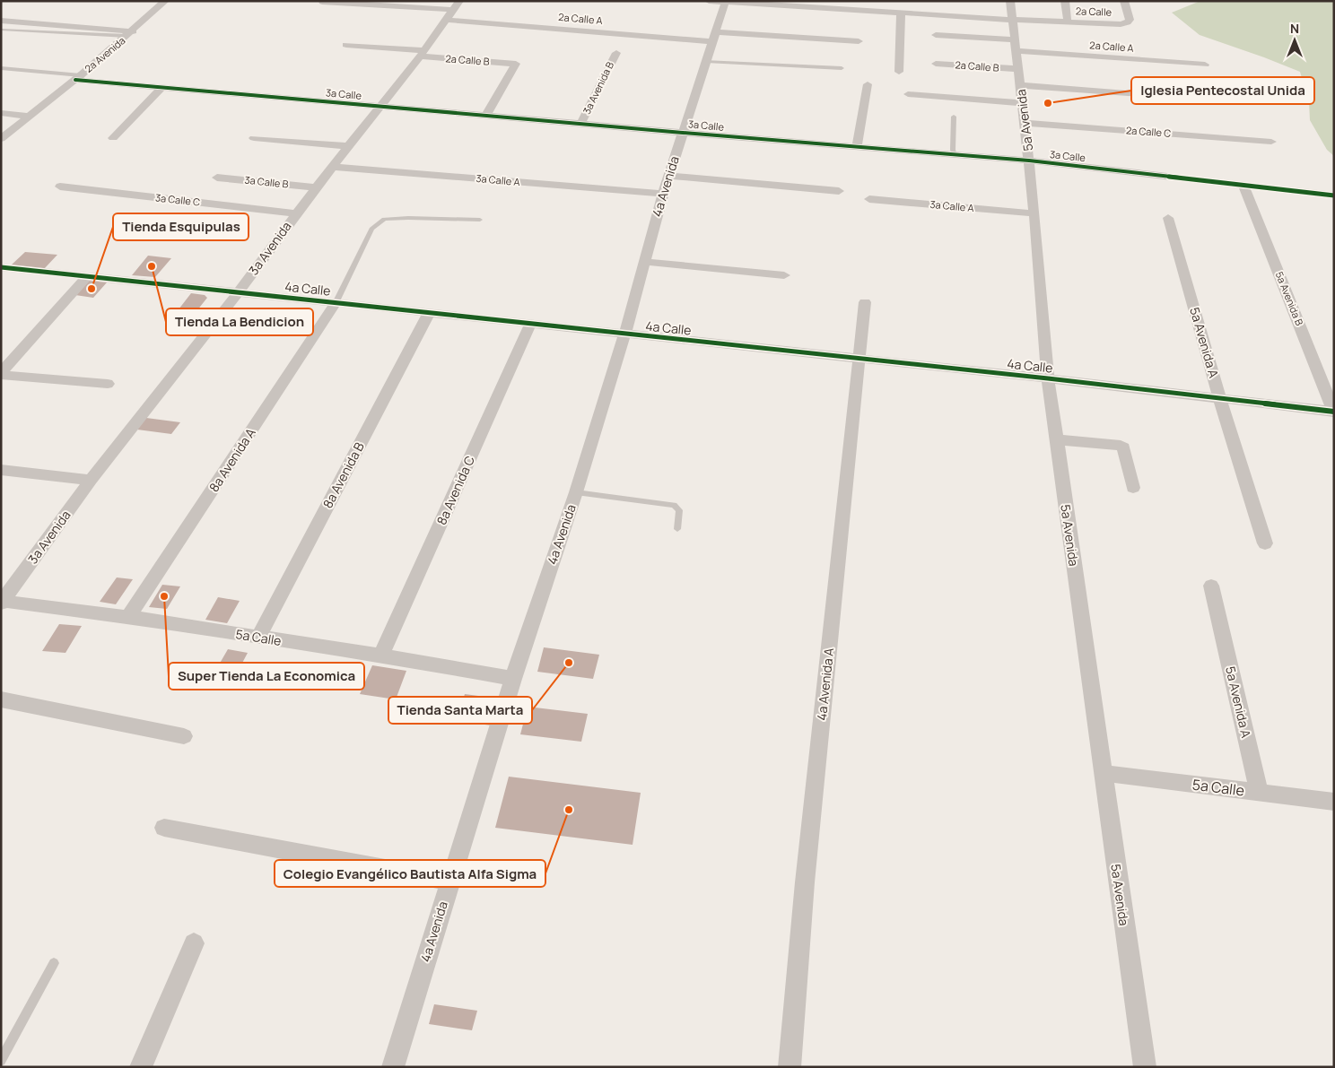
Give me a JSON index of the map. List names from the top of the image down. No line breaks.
{"streets":{"street":["2a Calle","2a Calle A","2a Avenida","2a Calle B","3a Avenida B","3a Calle","5a Avenida","2a Calle C","3a Calle A","3a Calle B","4a Avenida","3a Calle C","3a Avenida","4a Calle","5a Avenida B","5a Avenida A","8a Avenida A","8a Avenida B","8a Avenida C","5a Calle","4a Avenida A"]},"crossings":[["2a Calle","5a Avenida"],["2a Calle","4a Avenida"],["2a Calle A","5a Avenida"],["2a Calle A","4a Avenida"],["2a Calle A","3a Avenida"],["2a Avenida","3a Calle"],["2a Calle B","3a Calle"],["2a Calle B","5a Avenida"],["2a Calle B","3a Avenida"],["3a Avenida B","3a Calle"],["3a Calle","5a Avenida"],["3a Calle","4a Avenida"],["3a Calle","3a Avenida"],["3a Calle","5a Avenida B"],["5a Avenida","2a Calle C"],["5a Avenida","3a Calle A"],["5a Avenida","4a Calle"],["5a Avenida","5a Calle"],["3a Calle A","4a Avenida"],["3a Calle A","3a Avenida"],["3a Calle B","3a Avenida"],["4a Avenida","4a Calle"],["4a Avenida","5a Calle"],["3a Calle C","3a Avenida"],["3a Avenida","4a Calle"],["3a Avenida","5a Calle"],["4a Calle","5a Avenida B"],["4a Calle","5a Avenida A"],["4a Calle","8a Avenida A"],["4a Calle","8a Avenida B"],["4a Calle","8a Avenida C"],["4a Calle","4a Avenida A"],["5a Avenida A","5a Calle"],["8a Avenida A","5a Calle"],["8a Avenida B","5a Calle"],["8a Avenida C","5a Calle"]],"places":["Iglesia Pentecostal Unida","Tienda La Bendicion","Tienda Esquipulas","Super Tienda La Economica","Tienda Santa Marta","Colegio Evangélico Bautista Alfa Sigma"],"north":"top"}
